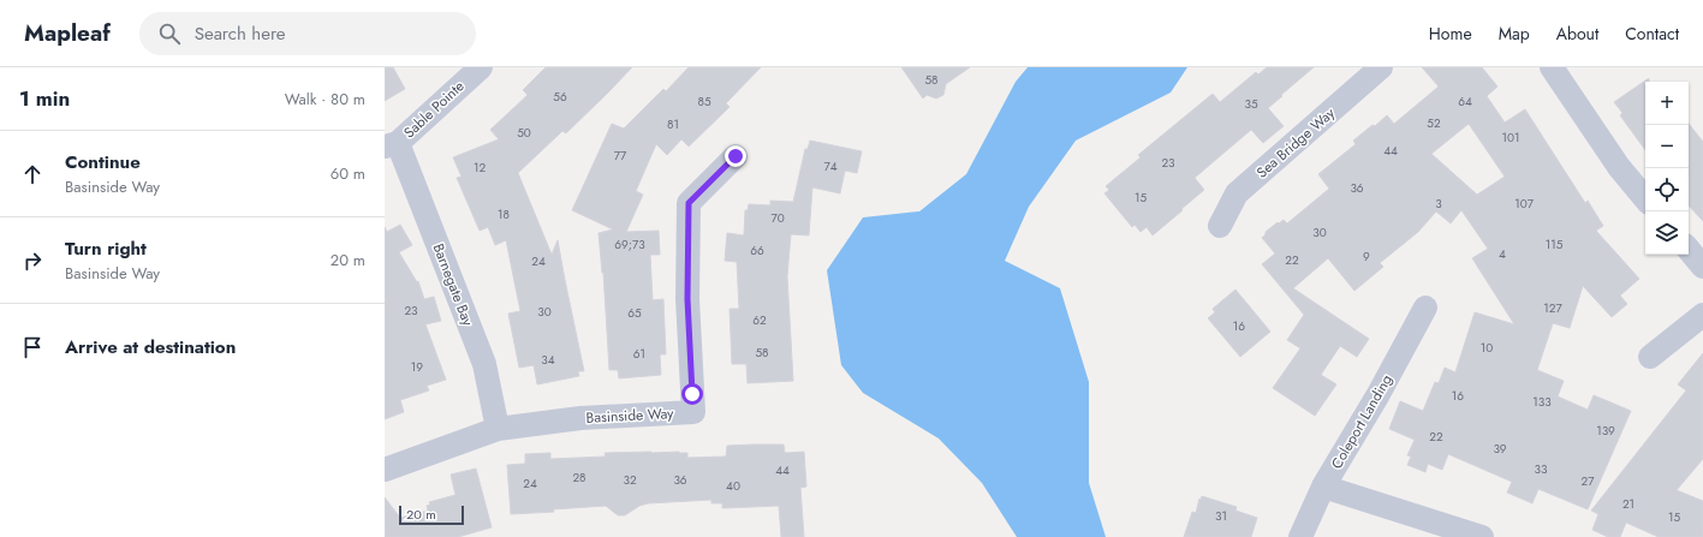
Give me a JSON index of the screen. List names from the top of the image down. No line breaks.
{"streets":{"street":["Sable Pointe","Sea Bridge Way","Barnegate Bay","Basinside Way","Coleport Landing"]},"crossings":[["Sable Pointe","Barnegate Bay"],["Barnegate Bay","Basinside Way"]],"house_numbers":["58","56","85","64","35","52","81","50","101","44","77","23","74","12","36","15","3","107","18","70","30","69;73","115","66","4","9","22","24","127","23","30","65","62","16","10","58","61","34","19","16","133","139","22","39","33","44","28","32","36","27","24","40","21","31","15"],"scale_bar":"20 m","page":{"header":"Mapleaf","search":"Search here","nav":["Home","Map","About","Contact"],"heading":["1 min","Walk · 80 m"],"map_buttons":["+","−"],"list":[["Continue","Basinside Way","60 m"],["Turn right","Basinside Way","20 m"],"Arrive at destination"],"scale":"20 m"}}
